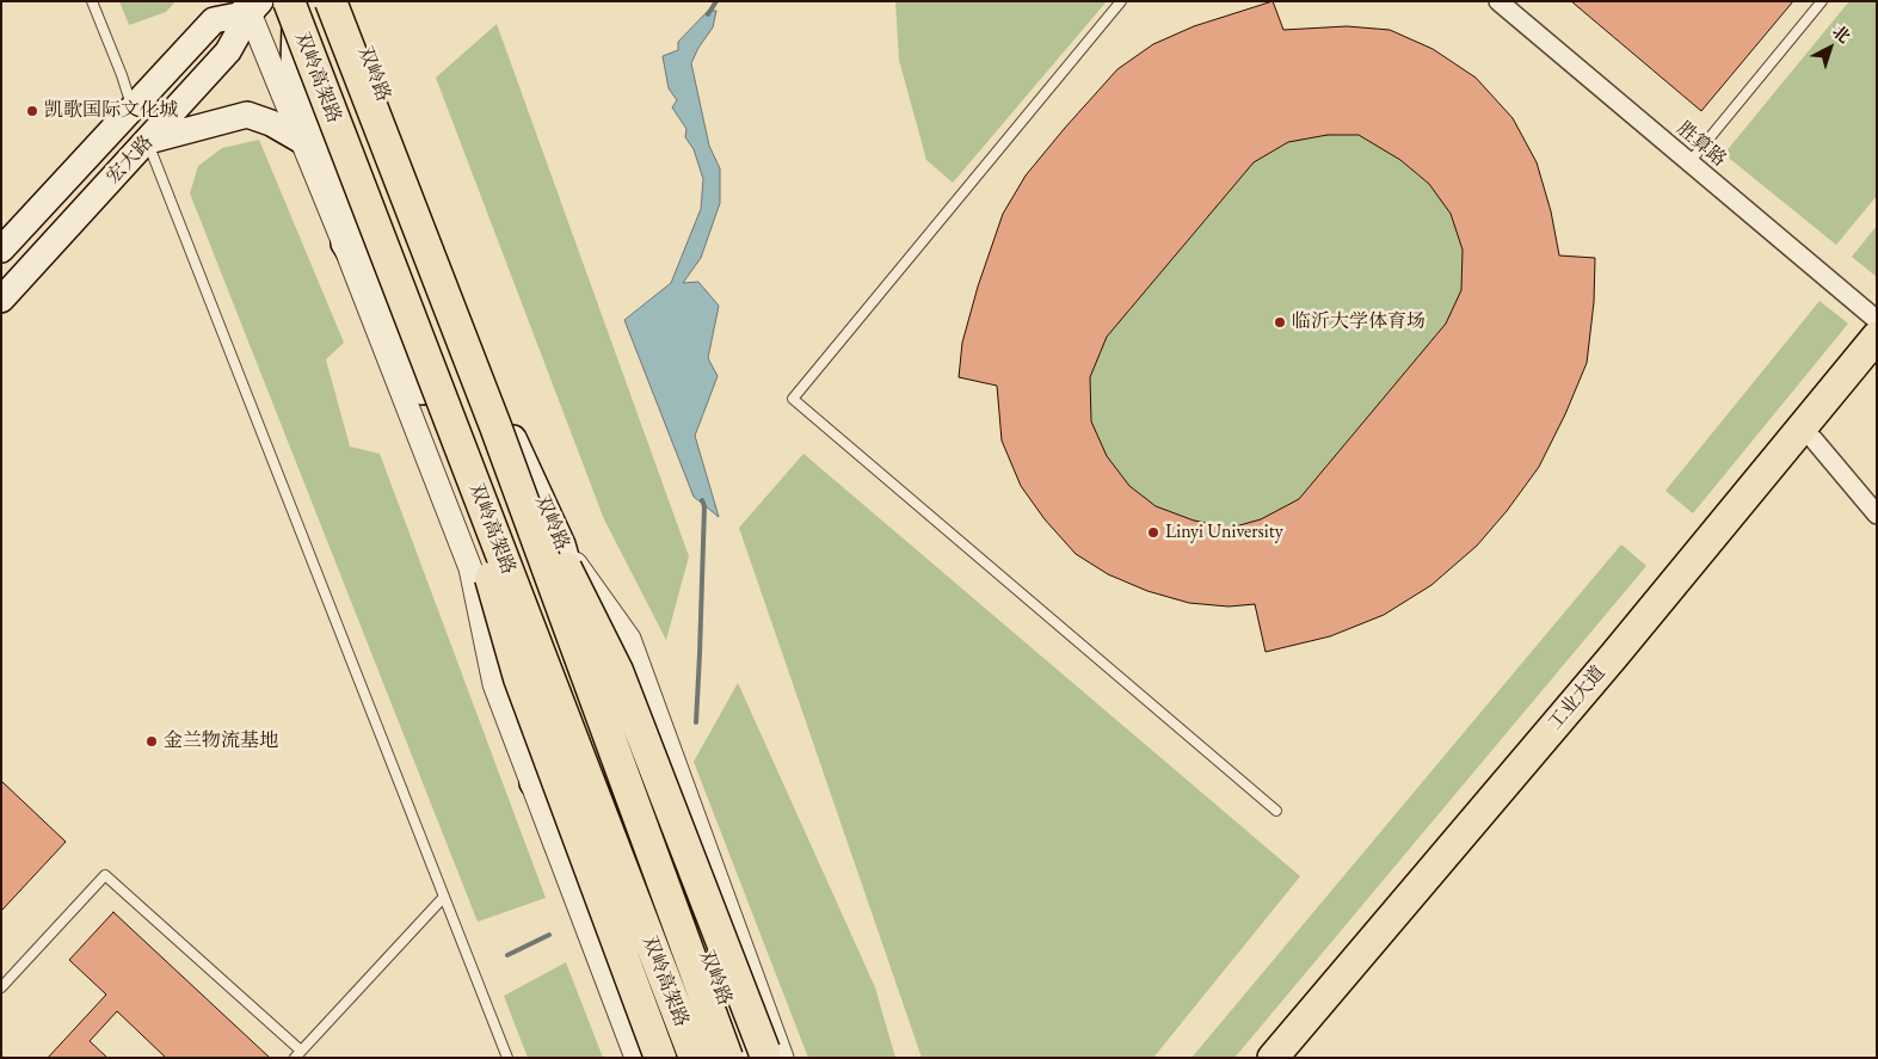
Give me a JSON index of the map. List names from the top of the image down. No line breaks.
{"streets":{"highway":["双岭高架路"],"main road":["双岭路","宏大路","工业大道"],"street":["胜算路"]},"crossings":[["双岭路","双岭高架路"]],"places":["凯歌国际文化城","临沂大学体育场","Linyi University","金兰物流基地"],"north":"top right"}
